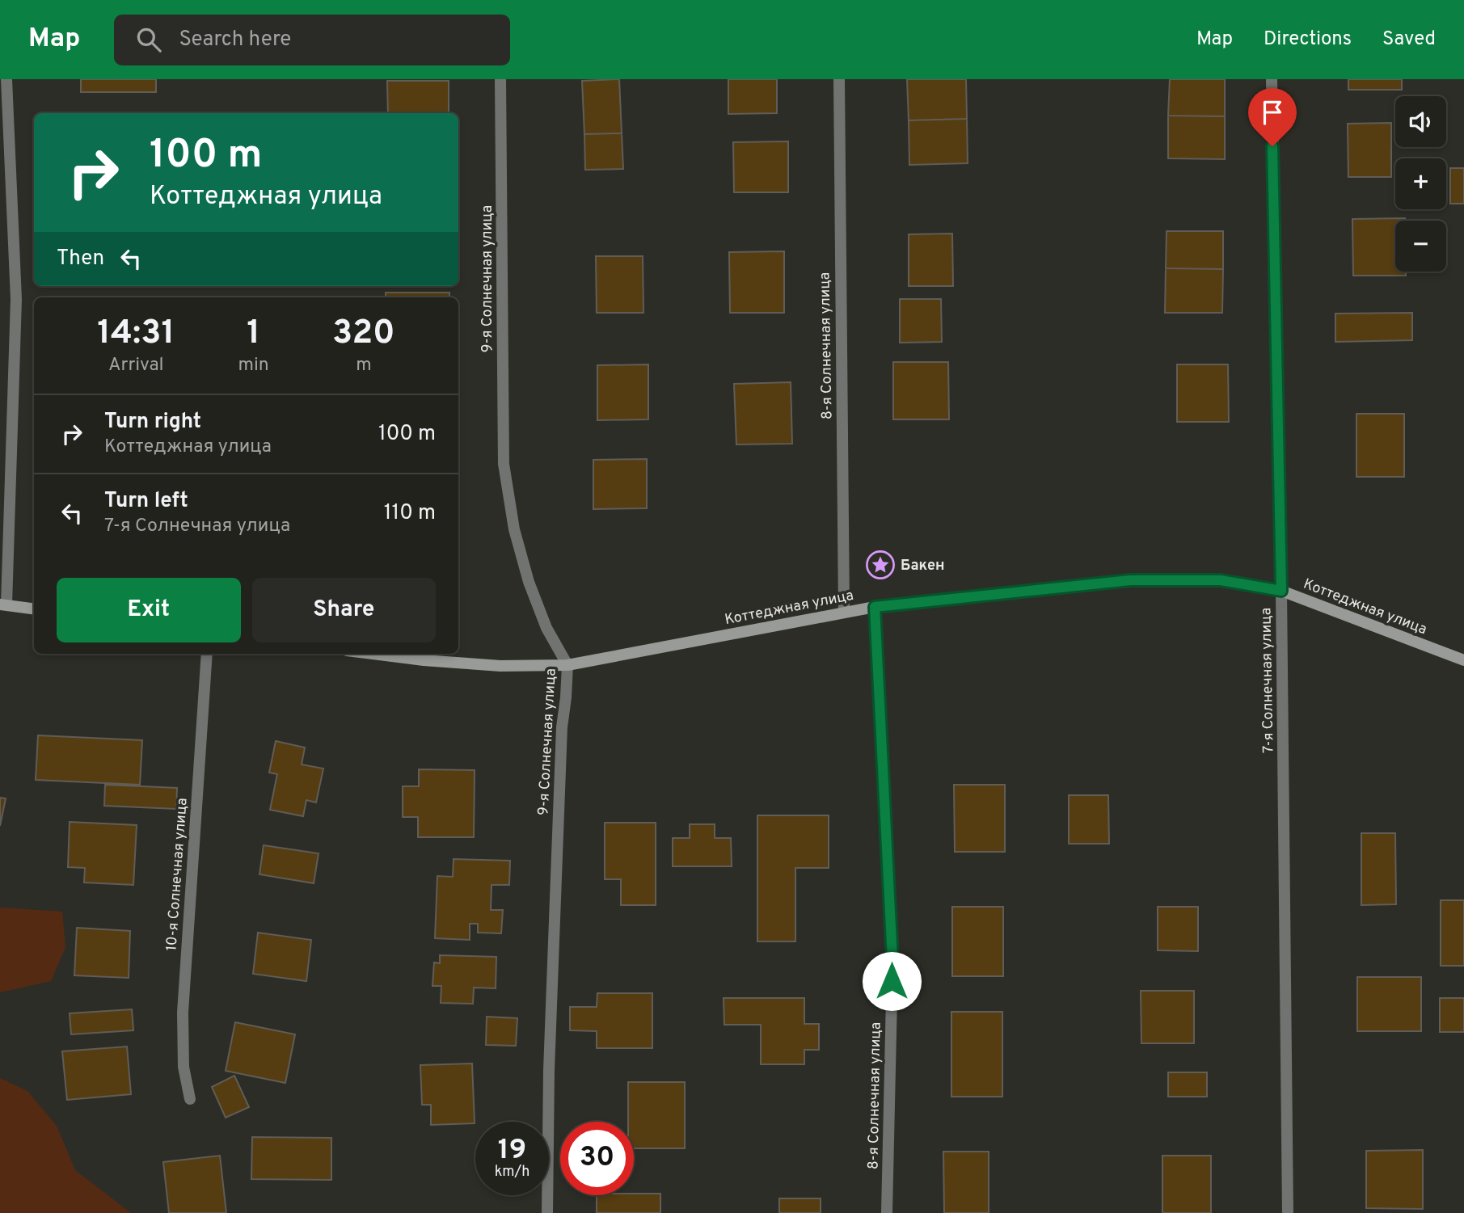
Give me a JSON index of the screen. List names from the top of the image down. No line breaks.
{"streets":{"street":["9-я Солнечная улица","8-я Солнечная улица","Коттеджная улица","7-я Солнечная улица","10-я Солнечная улица"]},"crossings":[["9-я Солнечная улица","Коттеджная улица"],["8-я Солнечная улица","Коттеджная улица"],["Коттеджная улица","7-я Солнечная улица"]],"places":{"place":["Бакен"]},"page":{"header":"Map","search":"Search here","nav":["Map","Directions","Saved"],"map_buttons":["+","−"],"turn":["100 m","Коттеджная улица"],"then":"Then","eta":["14:31","Arrival","1","min","320","m"],"list":[{"name":"Turn right","note":"Коттеджная улица","value":"100 m"},{"name":"Turn left","note":"7-я Солнечная улица","value":"110 m"}],"buttons":["Exit","Share"],"speed":"19 km/h","limit":"30"}}
